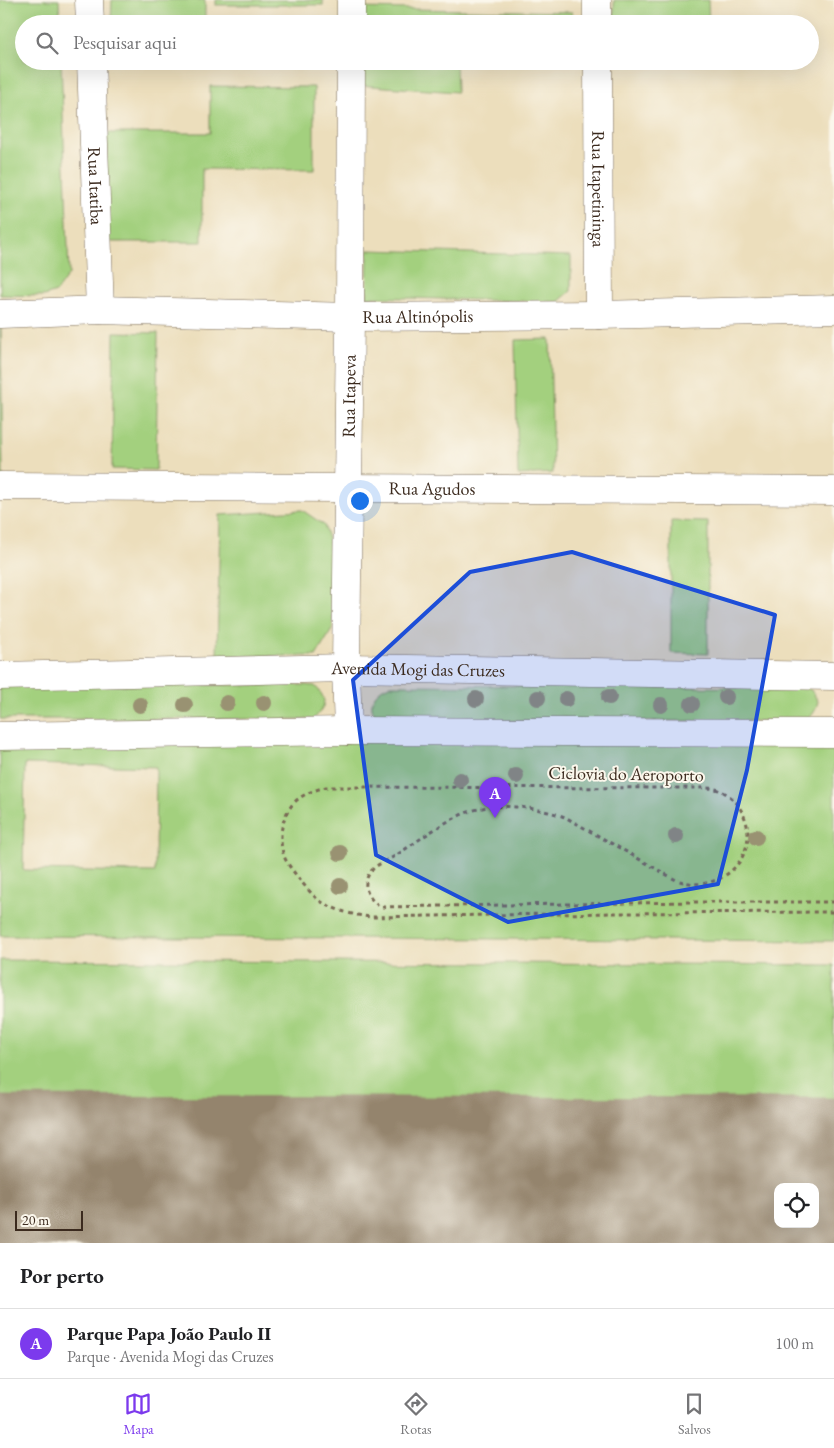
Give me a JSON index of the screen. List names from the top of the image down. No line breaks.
{"streets":{"street":["Rua Itatiba","Rua Itapetininga","Rua Altinópolis","Rua Itapeva","Rua Agudos","Avenida Mogi das Cruzes"],"path":["Ciclovia do Aeroporto"]},"crossings":[["Rua Itatiba","Rua Altinópolis"],["Rua Itapetininga","Rua Altinópolis"],["Rua Altinópolis","Rua Itapeva"],["Rua Itapeva","Rua Agudos"],["Rua Itapeva","Avenida Mogi das Cruzes"]],"scale_bar":"20 m","page":{"search":"Pesquisar aqui","pins":"A","scale":"20 m","heading":"Por perto","list":[{"mark":"A","name":"Parque Papa João Paulo II","note":"Parque · Avenida Mogi das Cruzes","value":"100 m"}],"nav":["Mapa","Rotas","Salvos"]}}
